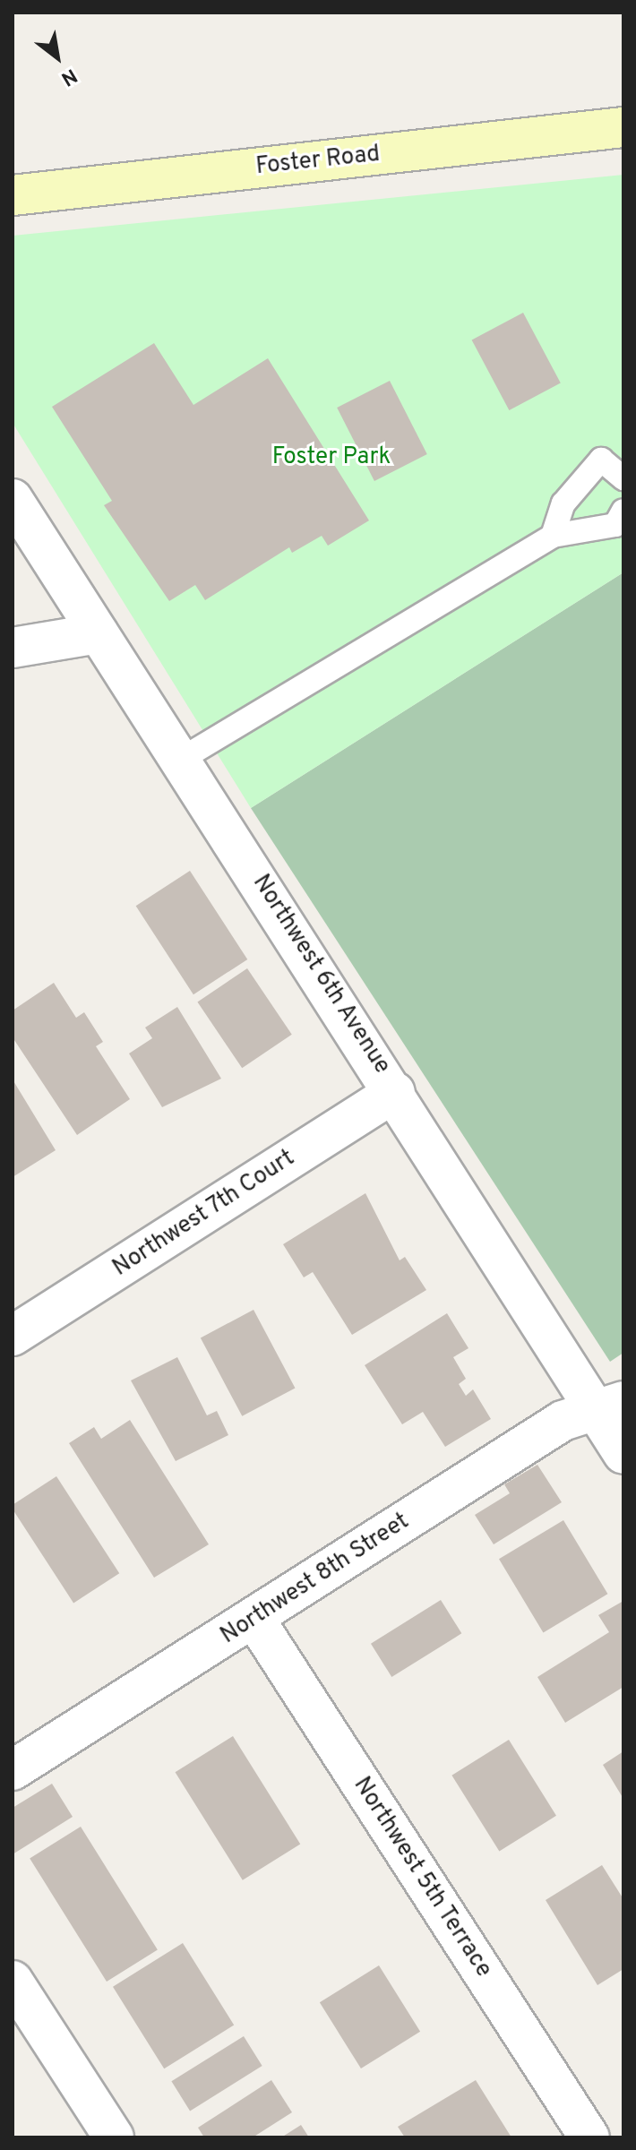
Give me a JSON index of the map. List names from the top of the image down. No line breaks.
{"streets":{"street":["Foster Road","Northwest 6th Avenue","Northwest 7th Court","Northwest 8th Street","Northwest 5th Terrace"]},"crossings":[["Northwest 6th Avenue","Northwest 7th Court"],["Northwest 6th Avenue","Northwest 8th Street"],["Northwest 8th Street","Northwest 5th Terrace"]],"parks":["Foster Park"],"north":"bottom right"}
